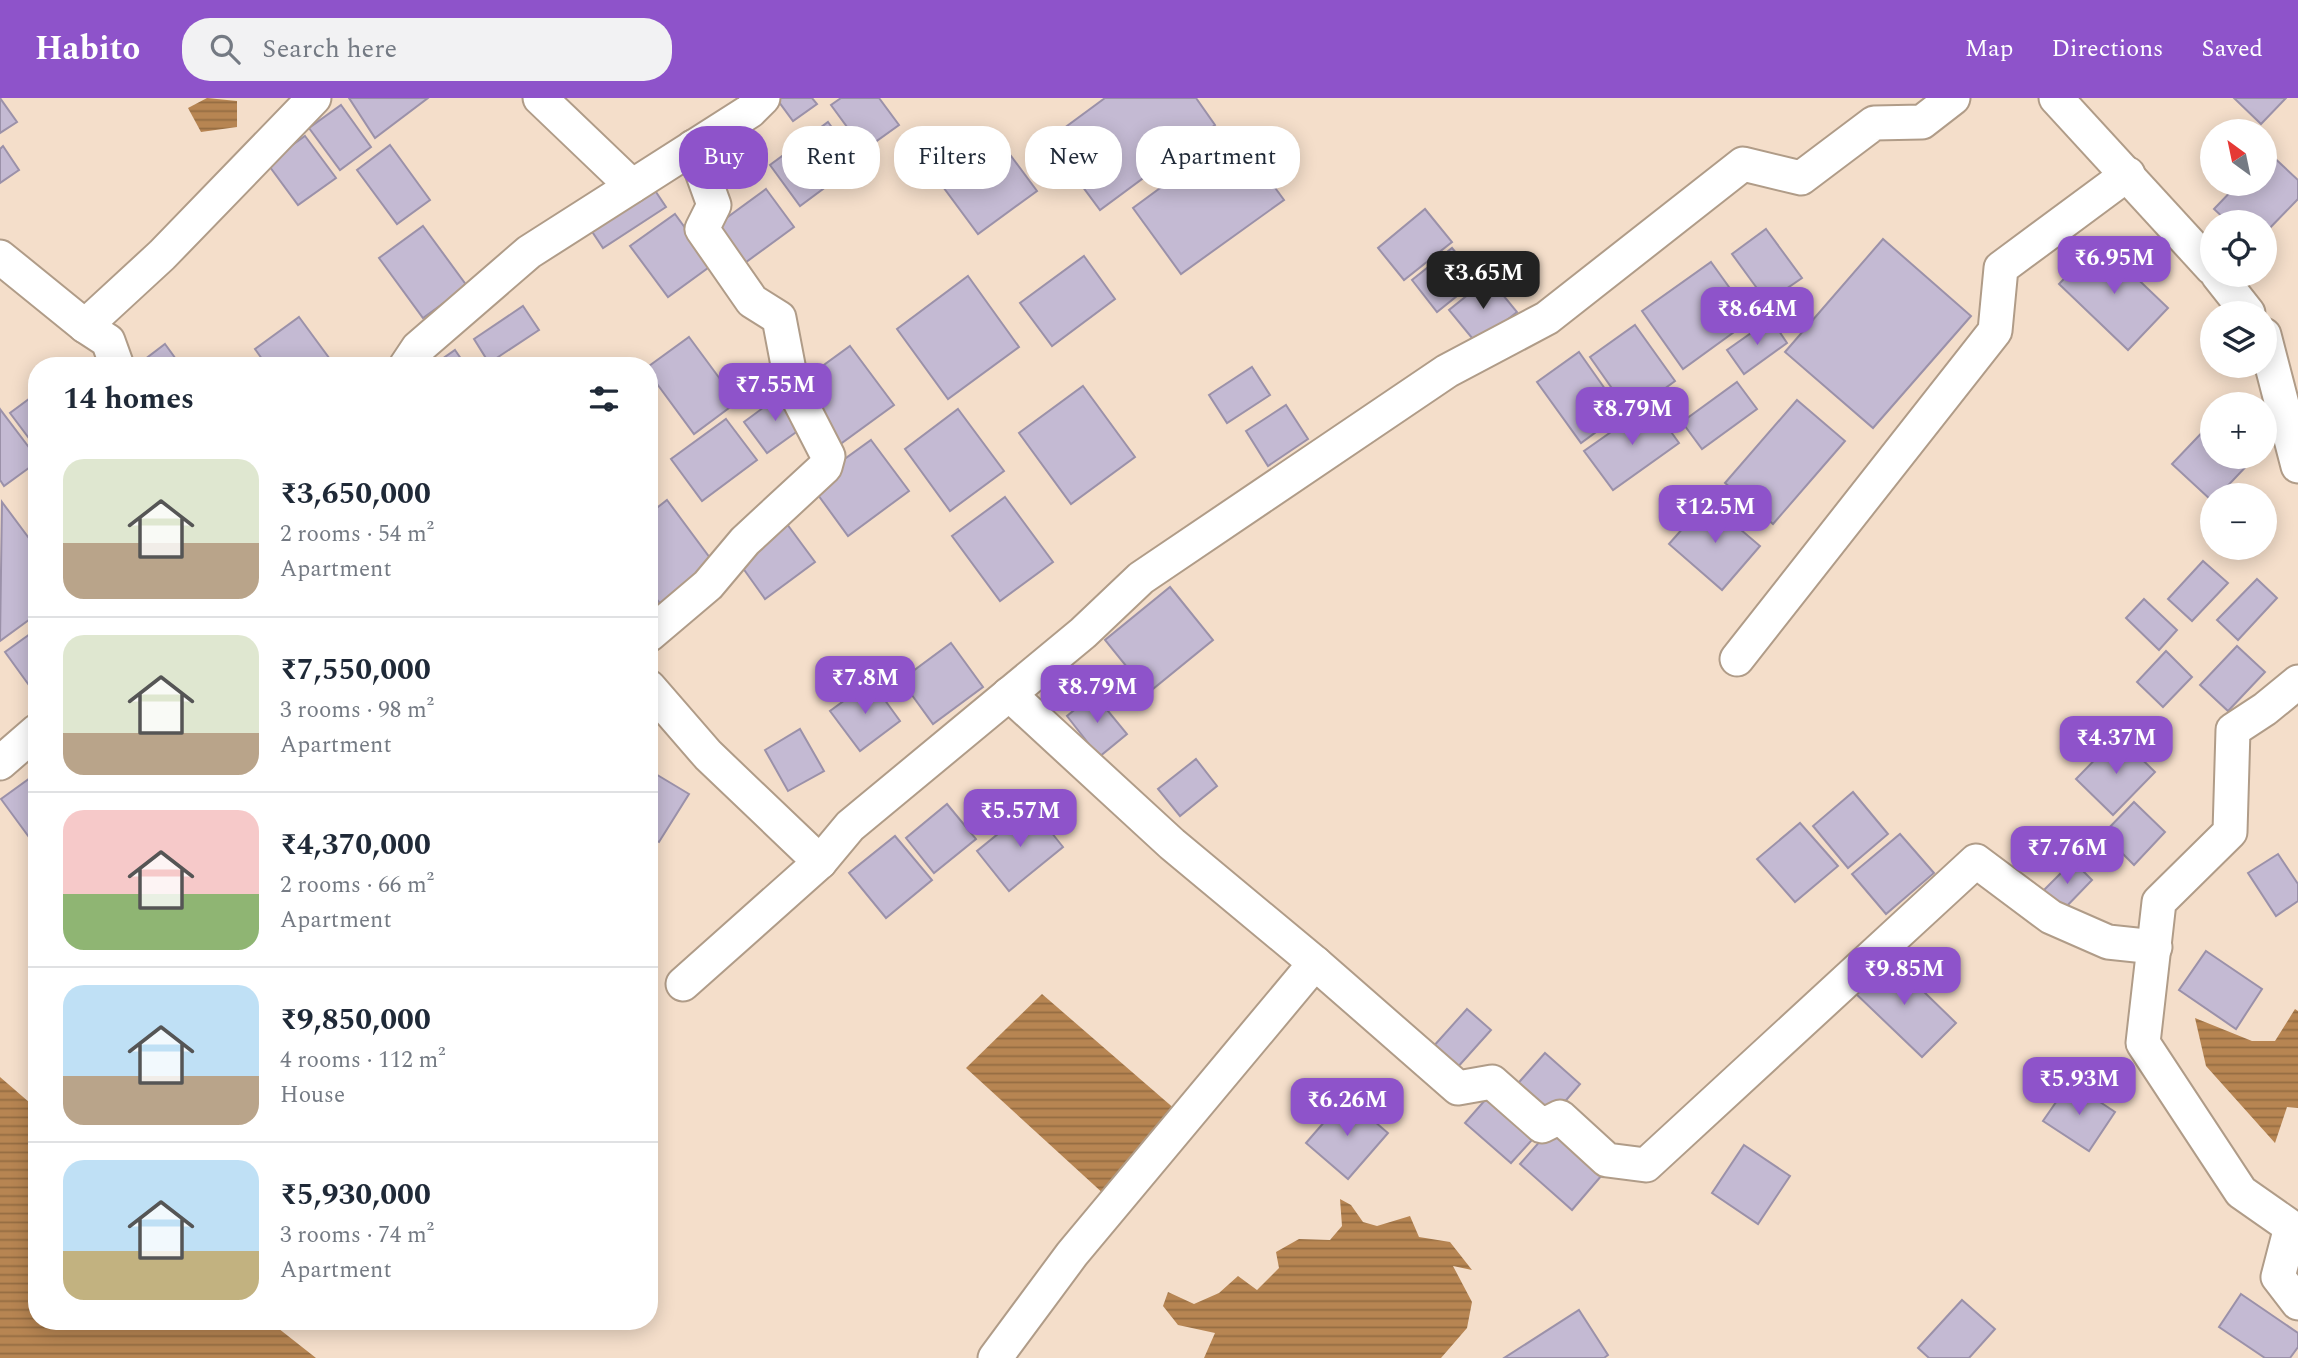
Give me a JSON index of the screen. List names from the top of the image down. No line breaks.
{"north":"top left","page":{"header":"Habito","search":"Search here","nav":["Map","Directions","Saved"],"map_buttons":["+","−"],"chip":["Buy","Rent","Filters","New","Apartment"],"price":["₹6.95M","₹3.65M","₹8.64M","₹7.55M","₹8.79M","₹12.5M","₹7.8M","₹8.79M","₹4.37M","₹5.57M","₹7.76M","₹9.85M","₹5.93M","₹6.26M"],"heading":"14 homes","list":[{"name":"₹3,650,000","note":"2 rooms · 54 m² · Apartment"},{"name":"₹7,550,000","note":"3 rooms · 98 m² · Apartment"},{"name":"₹4,370,000","note":"2 rooms · 66 m² · Apartment"},{"name":"₹9,850,000","note":"4 rooms · 112 m² · House"},{"name":"₹5,930,000","note":"3 rooms · 74 m² · Apartment"}]}}
